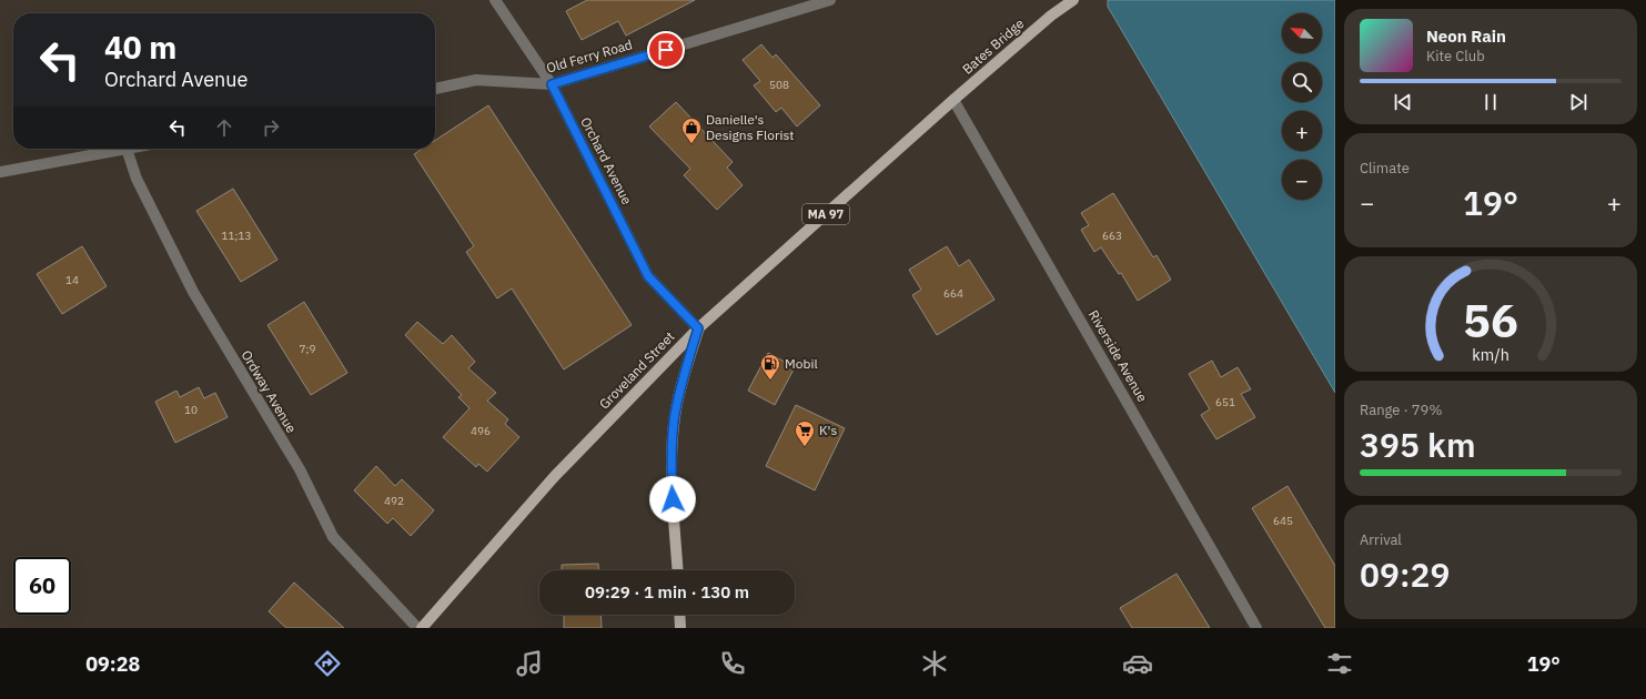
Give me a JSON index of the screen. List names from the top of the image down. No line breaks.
{"streets":{"main road":["Bates Bridge","MA 97","Groveland Street"],"street":["Old Ferry Road","Orchard Avenue","Riverside Avenue","Ordway Avenue"]},"crossings":[["Bates Bridge","Riverside Avenue"],["Bates Bridge","Groveland Street"],["Old Ferry Road","Orchard Avenue"],["Orchard Avenue","Groveland Street"],["Riverside Avenue","Groveland Street"]],"places":{"shop":["Danielle's Designs Florist"],"fuel station":["Mobil"],"supermarket":["K's"]},"house_numbers":["508","11;13","663","14","664","7;9","651","10","496","492","645"],"north":"top left","page":{"map_buttons":["+","−"],"turn":["40 m","Orchard Avenue"],"song":["Neon Rain","Kite Club"],"tile":["Climate",["Range · 79%","395 km"],["Arrival","09:29"]],"heat":["−","19°","+"],"limit":"60","trip":"09:29 · 1 min · 130 m","tabs":["09:28","19°"],"gauge":["56","km/h"]}}
